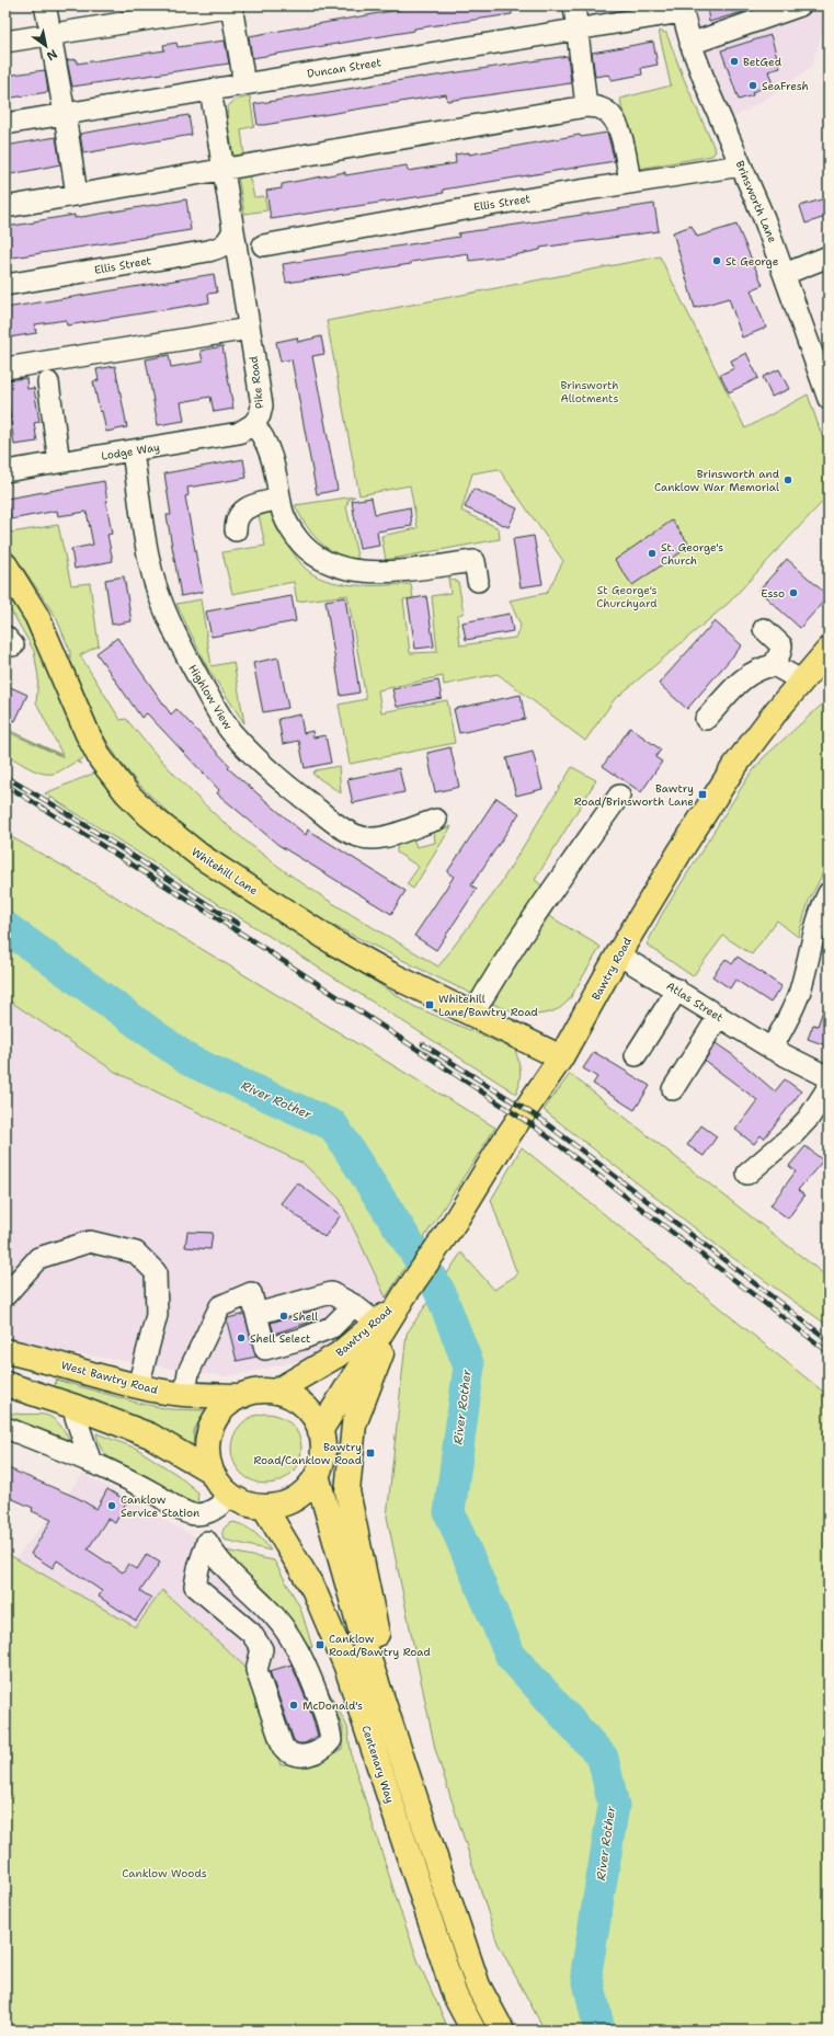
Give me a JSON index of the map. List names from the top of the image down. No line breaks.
{"streets":{"main road":["Whitehill Lane","Bawtry Road","West Bawtry Road","Centenary Way"],"street":["Duncan Street","Brinsworth Lane","Ellis Street","Pike Road","Lodge Way","Highlow View","Atlas Street"]},"crossings":[["Duncan Street","Brinsworth Lane"],["Duncan Street","Pike Road"],["Brinsworth Lane","Ellis Street"],["Ellis Street","Pike Road"],["Pike Road","Lodge Way"],["Lodge Way","Highlow View"],["Whitehill Lane","Bawtry Road"],["Bawtry Road","Atlas Street"],["Bawtry Road","West Bawtry Road"],["Bawtry Road","Centenary Way"],["West Bawtry Road","Centenary Way"]],"water":["River Rother"],"parks":["Brinsworth Allotments","St George's Churchyard","Canklow Woods"],"places":{"other":["BetGed","SeaFresh","St George","Brinsworth and Canklow War Memorial","St. George's Church","Esso","Shell","Shell Select","Canklow Service Station","McDonald's"],"transit":["Bawtry Road/Brinsworth Lane","Whitehill Lane/Bawtry Road","Bawtry Road/Canklow Road","Canklow Road/Bawtry Road"]},"north":"bottom right"}
